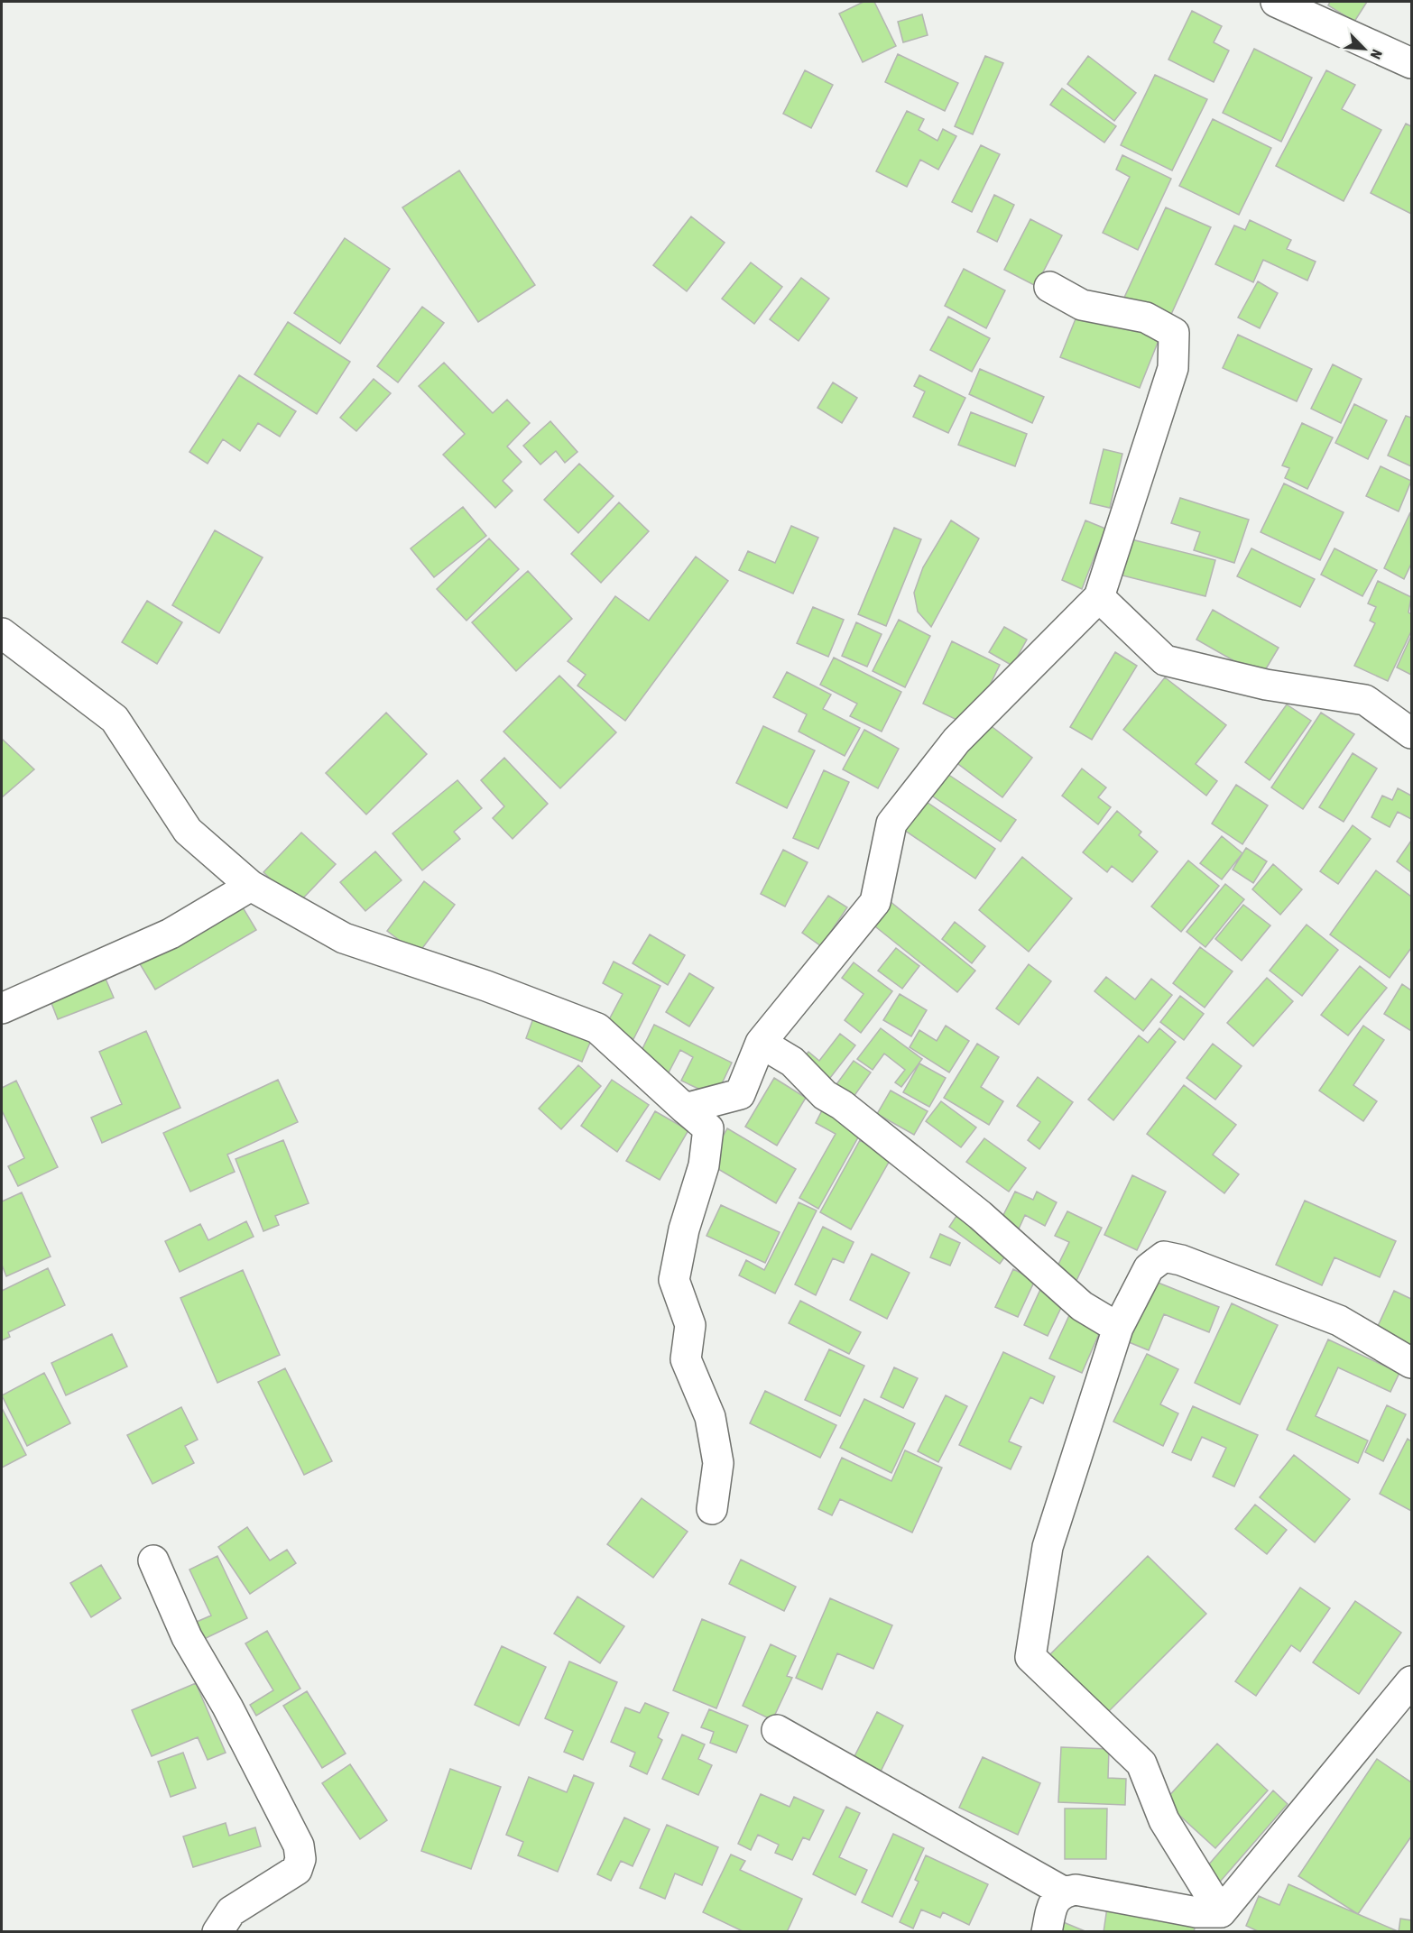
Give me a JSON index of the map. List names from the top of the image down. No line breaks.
{"north":"bottom right"}
